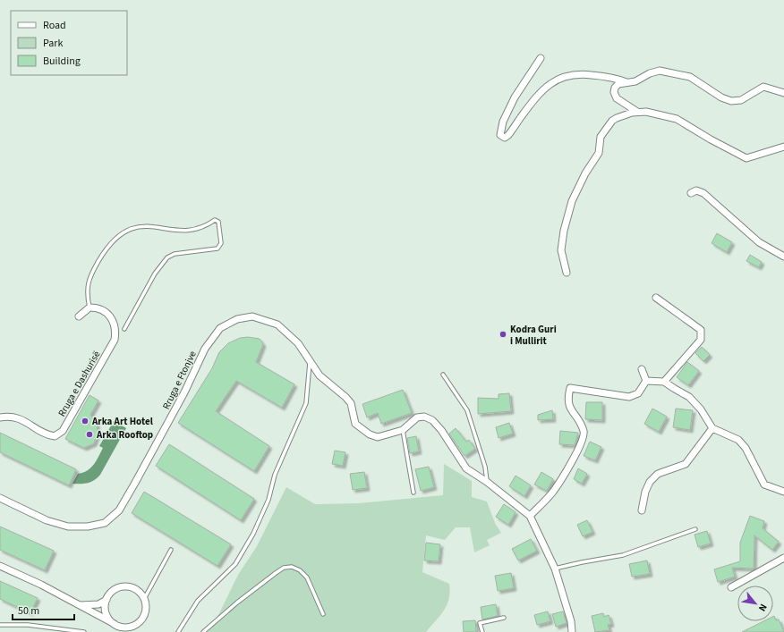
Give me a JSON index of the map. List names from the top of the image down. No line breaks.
{"streets":{"street":["Rruga e Ftonjve","Rruga e Dashurisë"]},"places":["Kodra Guri i Mullirit","Arka Art Hotel","Arka Rooftop"],"legend":["Road","Park","Building"],"scale_bar":"50 m","north":"bottom right"}
